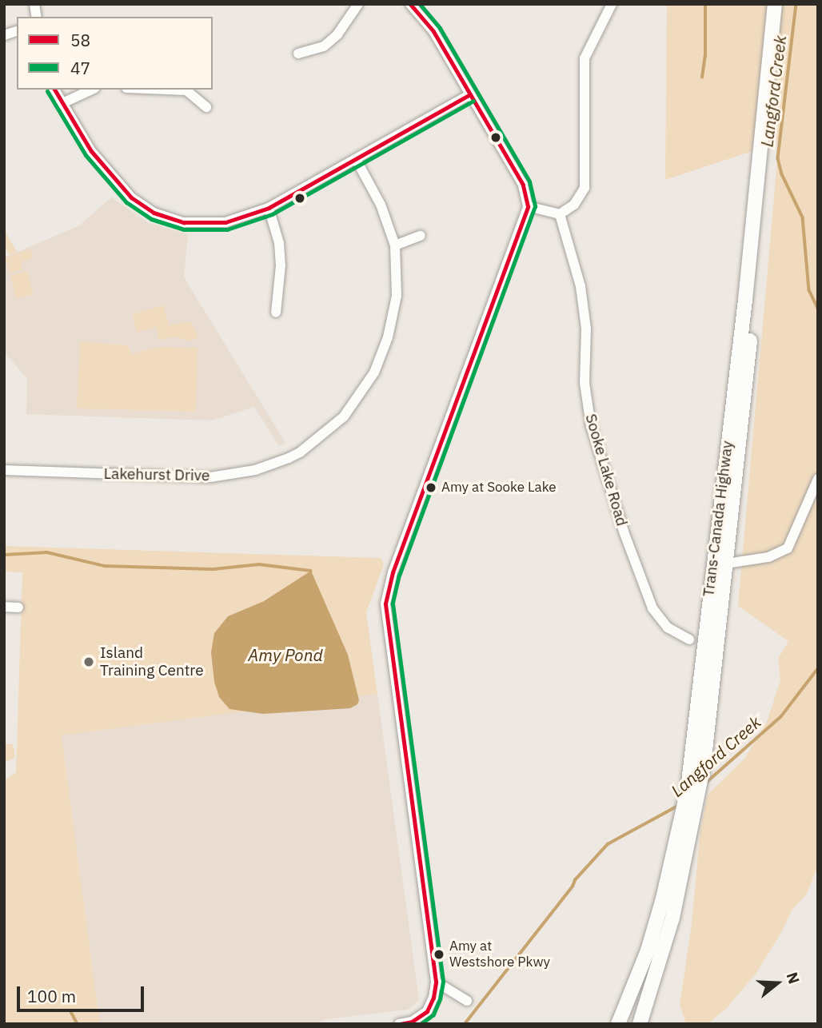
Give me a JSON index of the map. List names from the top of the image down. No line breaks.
{"streets":{"highway":["Trans-Canada Highway"],"street":["Sooke Lake Road","Lakehurst Drive"]},"water":["Langford Creek","Amy Pond"],"places":["Amy at Sooke Lake","Island Training Centre","Amy at Westshore Pkwy"],"lines":["transit line 58","transit line 47"],"legend":["58","47"],"scale_bar":"100 m","north":"right"}
